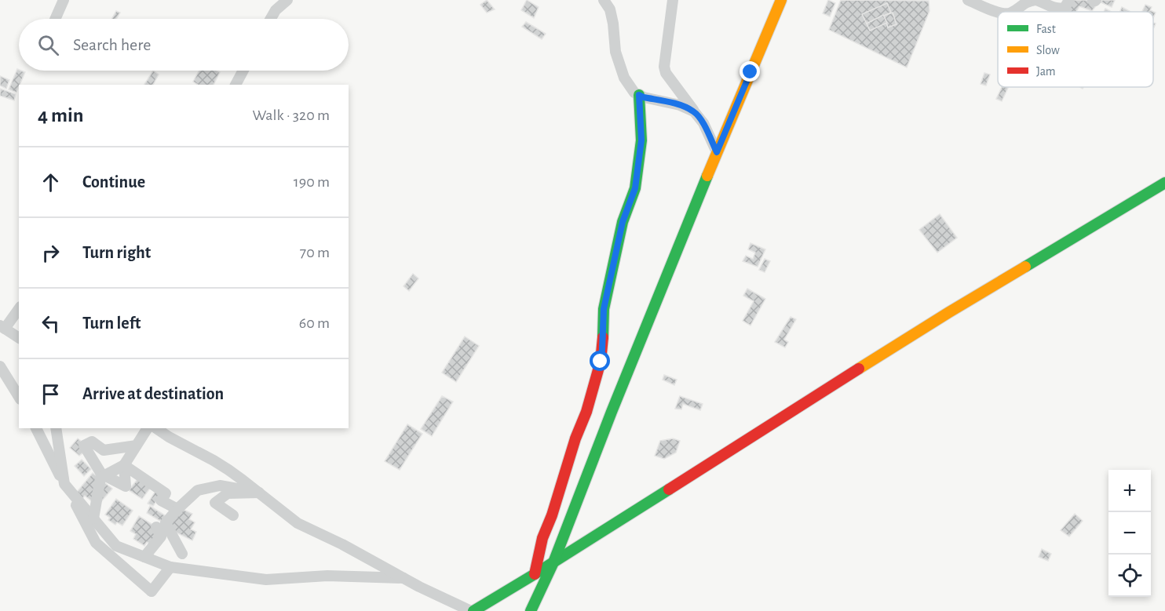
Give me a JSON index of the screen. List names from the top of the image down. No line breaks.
{"legend":["Fast","Slow","Jam"],"page":{"search":"Search here","heading":["4 min","Walk · 320 m"],"list":[["Continue","190 m"],["Turn right","70 m"],["Turn left","60 m"],"Arrive at destination"],"map_buttons":["+","−"]}}
